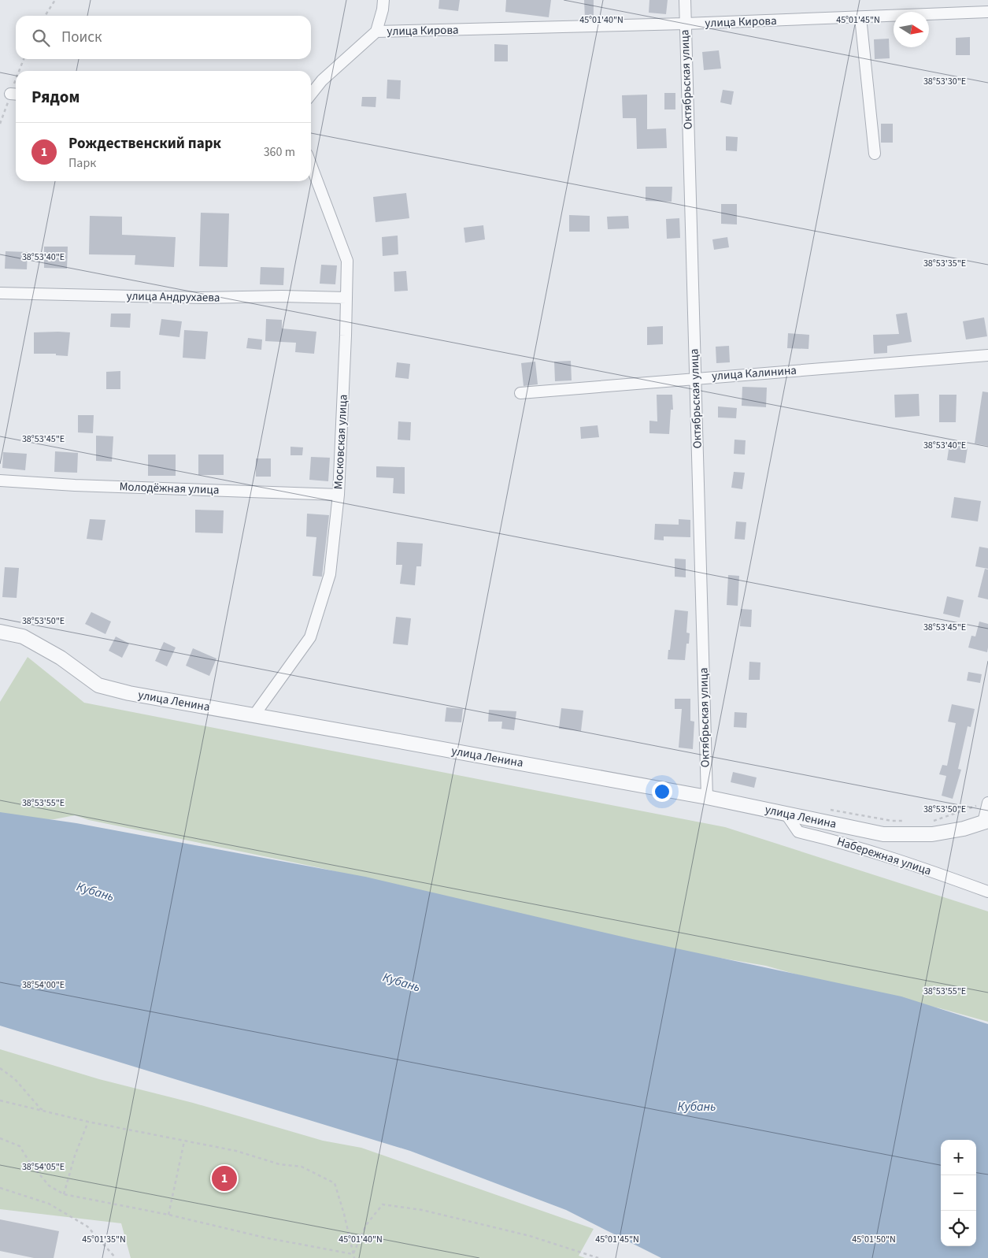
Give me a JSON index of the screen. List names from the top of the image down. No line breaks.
{"streets":{"street":["улица Кирова","Октябрьская улица","улица Андрухаева","улица Калинина","Московская улица","Молодёжная улица","улица Ленина","Набережная улица"]},"crossings":[["улица Кирова","Октябрьская улица"],["Октябрьская улица","улица Калинина"],["Октябрьская улица","улица Ленина"],["улица Андрухаева","Московская улица"],["Московская улица","Молодёжная улица"],["Московская улица","улица Ленина"],["улица Ленина","Набережная улица"]],"water":["Кубань"],"north":"right","page":{"search":"Поиск","heading":"Рядом","list":[{"mark":"1","name":"Рождественский парк","note":"Парк","value":"360 m"}],"map_buttons":["+","−"],"pins":"1"},"coordinates":["45°01'40\"N","45°01'45\"N","38°53'30\"E","38°53'40\"E","38°53'35\"E","38°53'45\"E","38°53'50\"E","38°53'55\"E","38°54'00\"E","38°54'05\"E","45°01'35\"N","45°01'50\"N"]}
